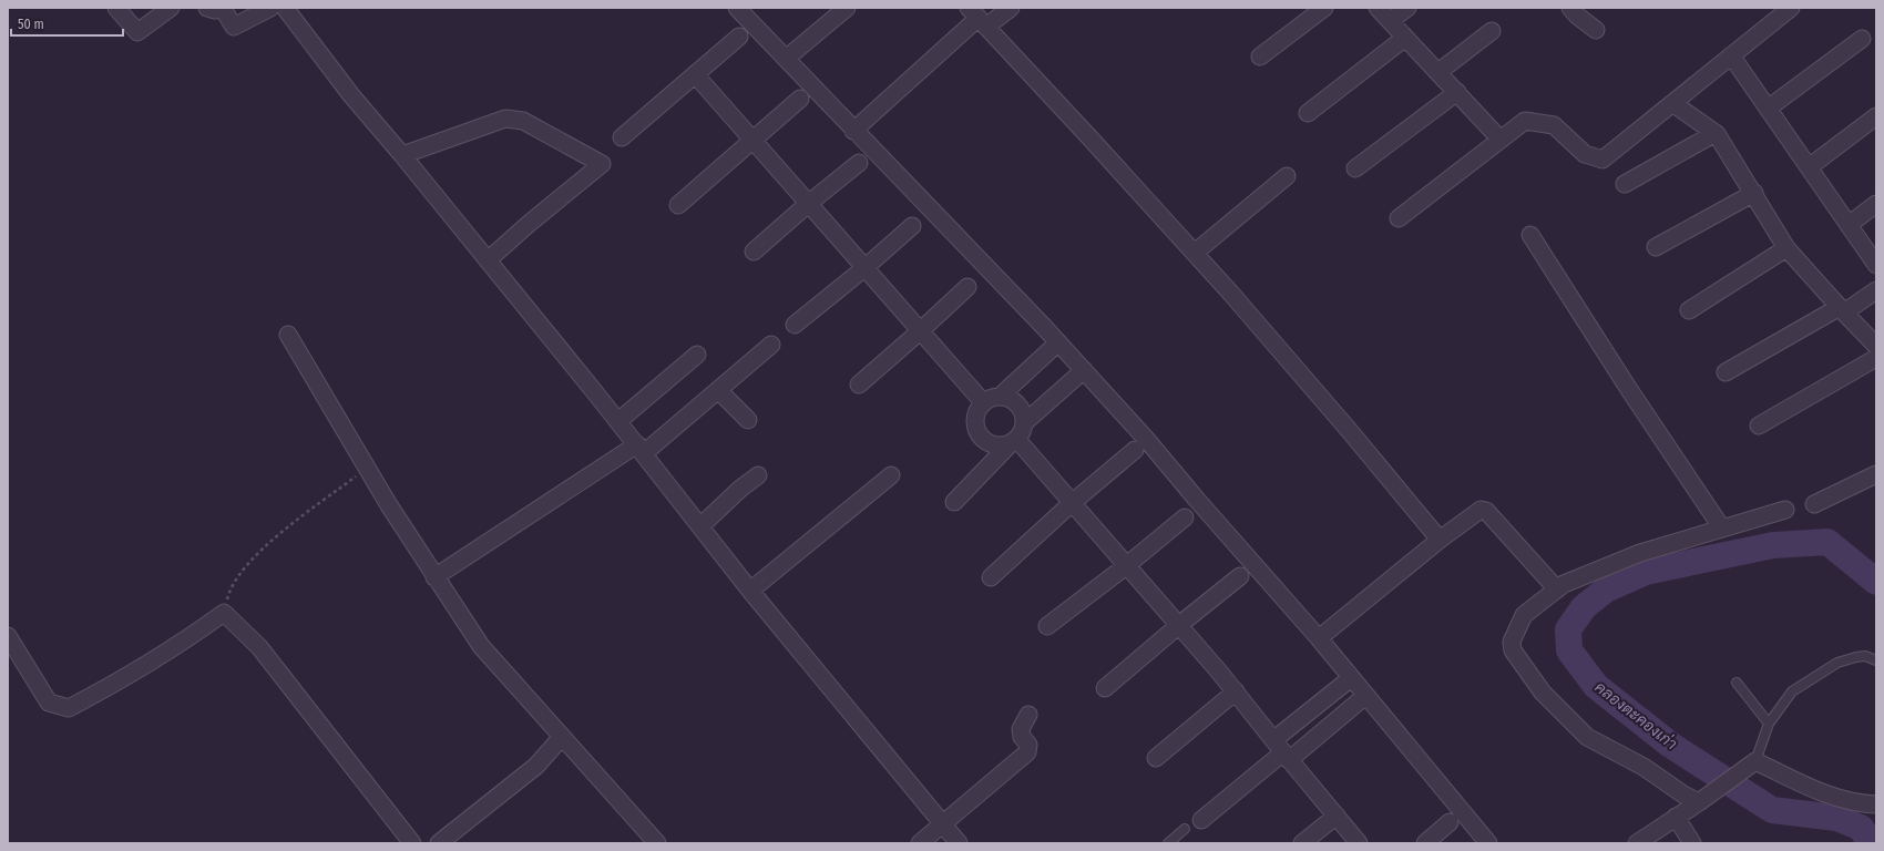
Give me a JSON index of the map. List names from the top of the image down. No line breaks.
{"water":["คลองตะคองเก่า"],"scale_bar":"50 m"}
